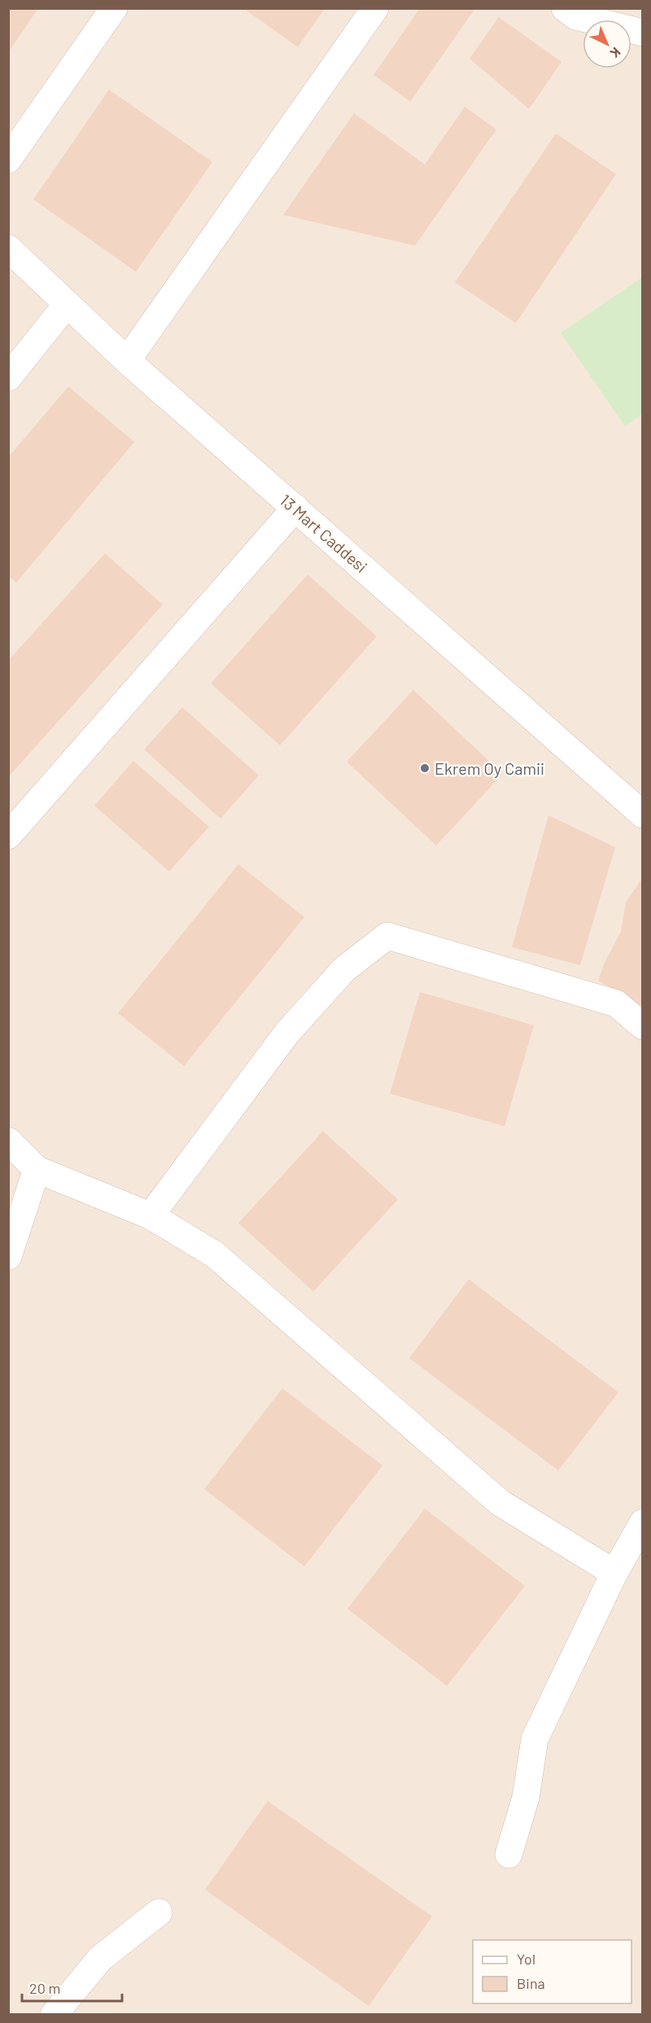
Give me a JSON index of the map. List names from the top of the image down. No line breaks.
{"streets":{"street":["13 Mart Caddesi"]},"places":["Ekrem Oy Camii"],"legend":["Yol","Bina"],"scale_bar":"20 m","north":"bottom right"}
